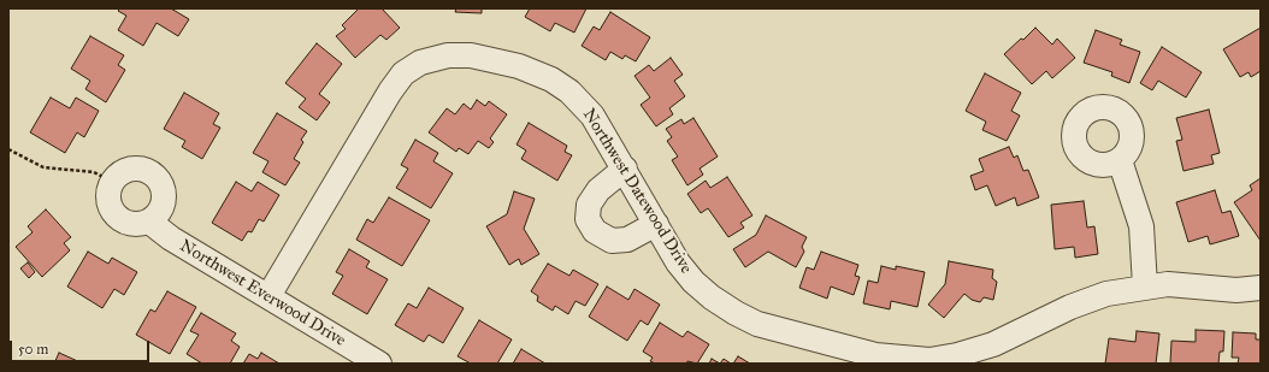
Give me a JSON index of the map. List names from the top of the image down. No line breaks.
{"streets":{"street":["Northwest Datewood Drive","Northwest Everwood Drive"]},"crossings":[["Northwest Datewood Drive","Northwest Everwood Drive"]],"scale_bar":"50 m"}
